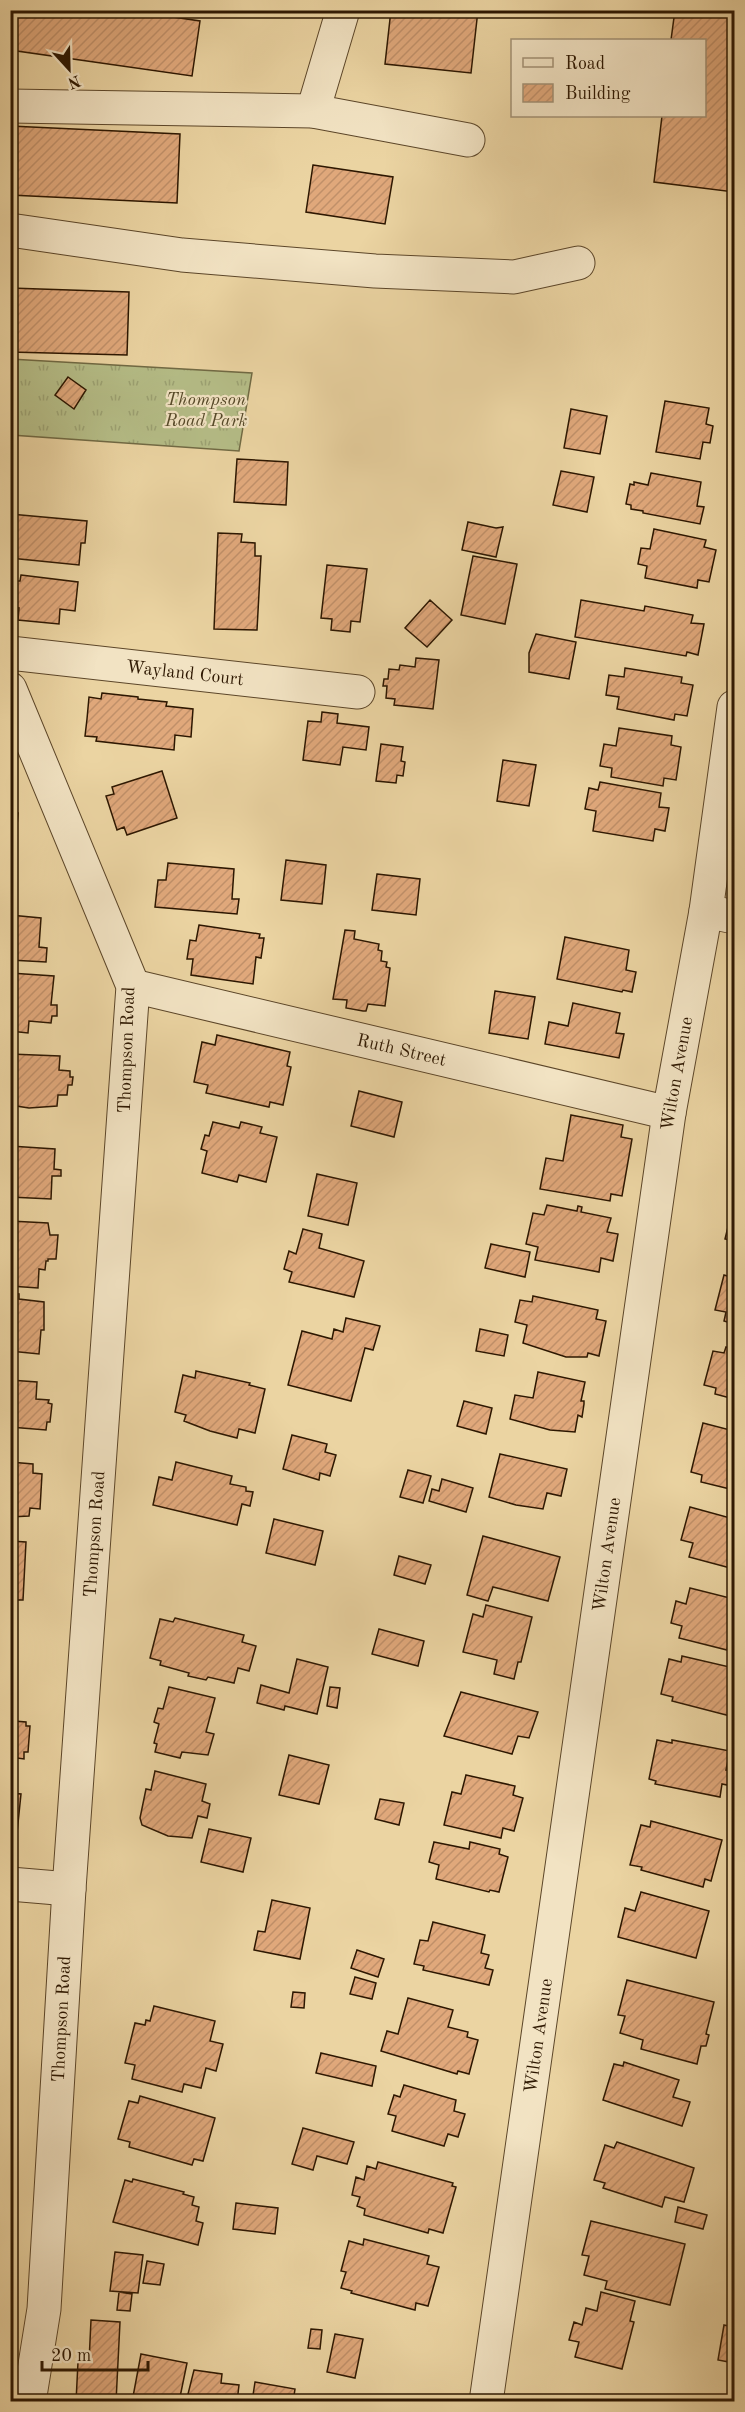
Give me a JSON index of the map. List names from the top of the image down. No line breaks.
{"streets":{"street":["Wayland Court","Ruth Street","Thompson Road","Wilton Avenue"]},"crossings":[["Ruth Street","Thompson Road"],["Ruth Street","Wilton Avenue"]],"parks":["Thompson Road Park"],"legend":["Road","Building"],"scale_bar":"20 m","north":"bottom"}
